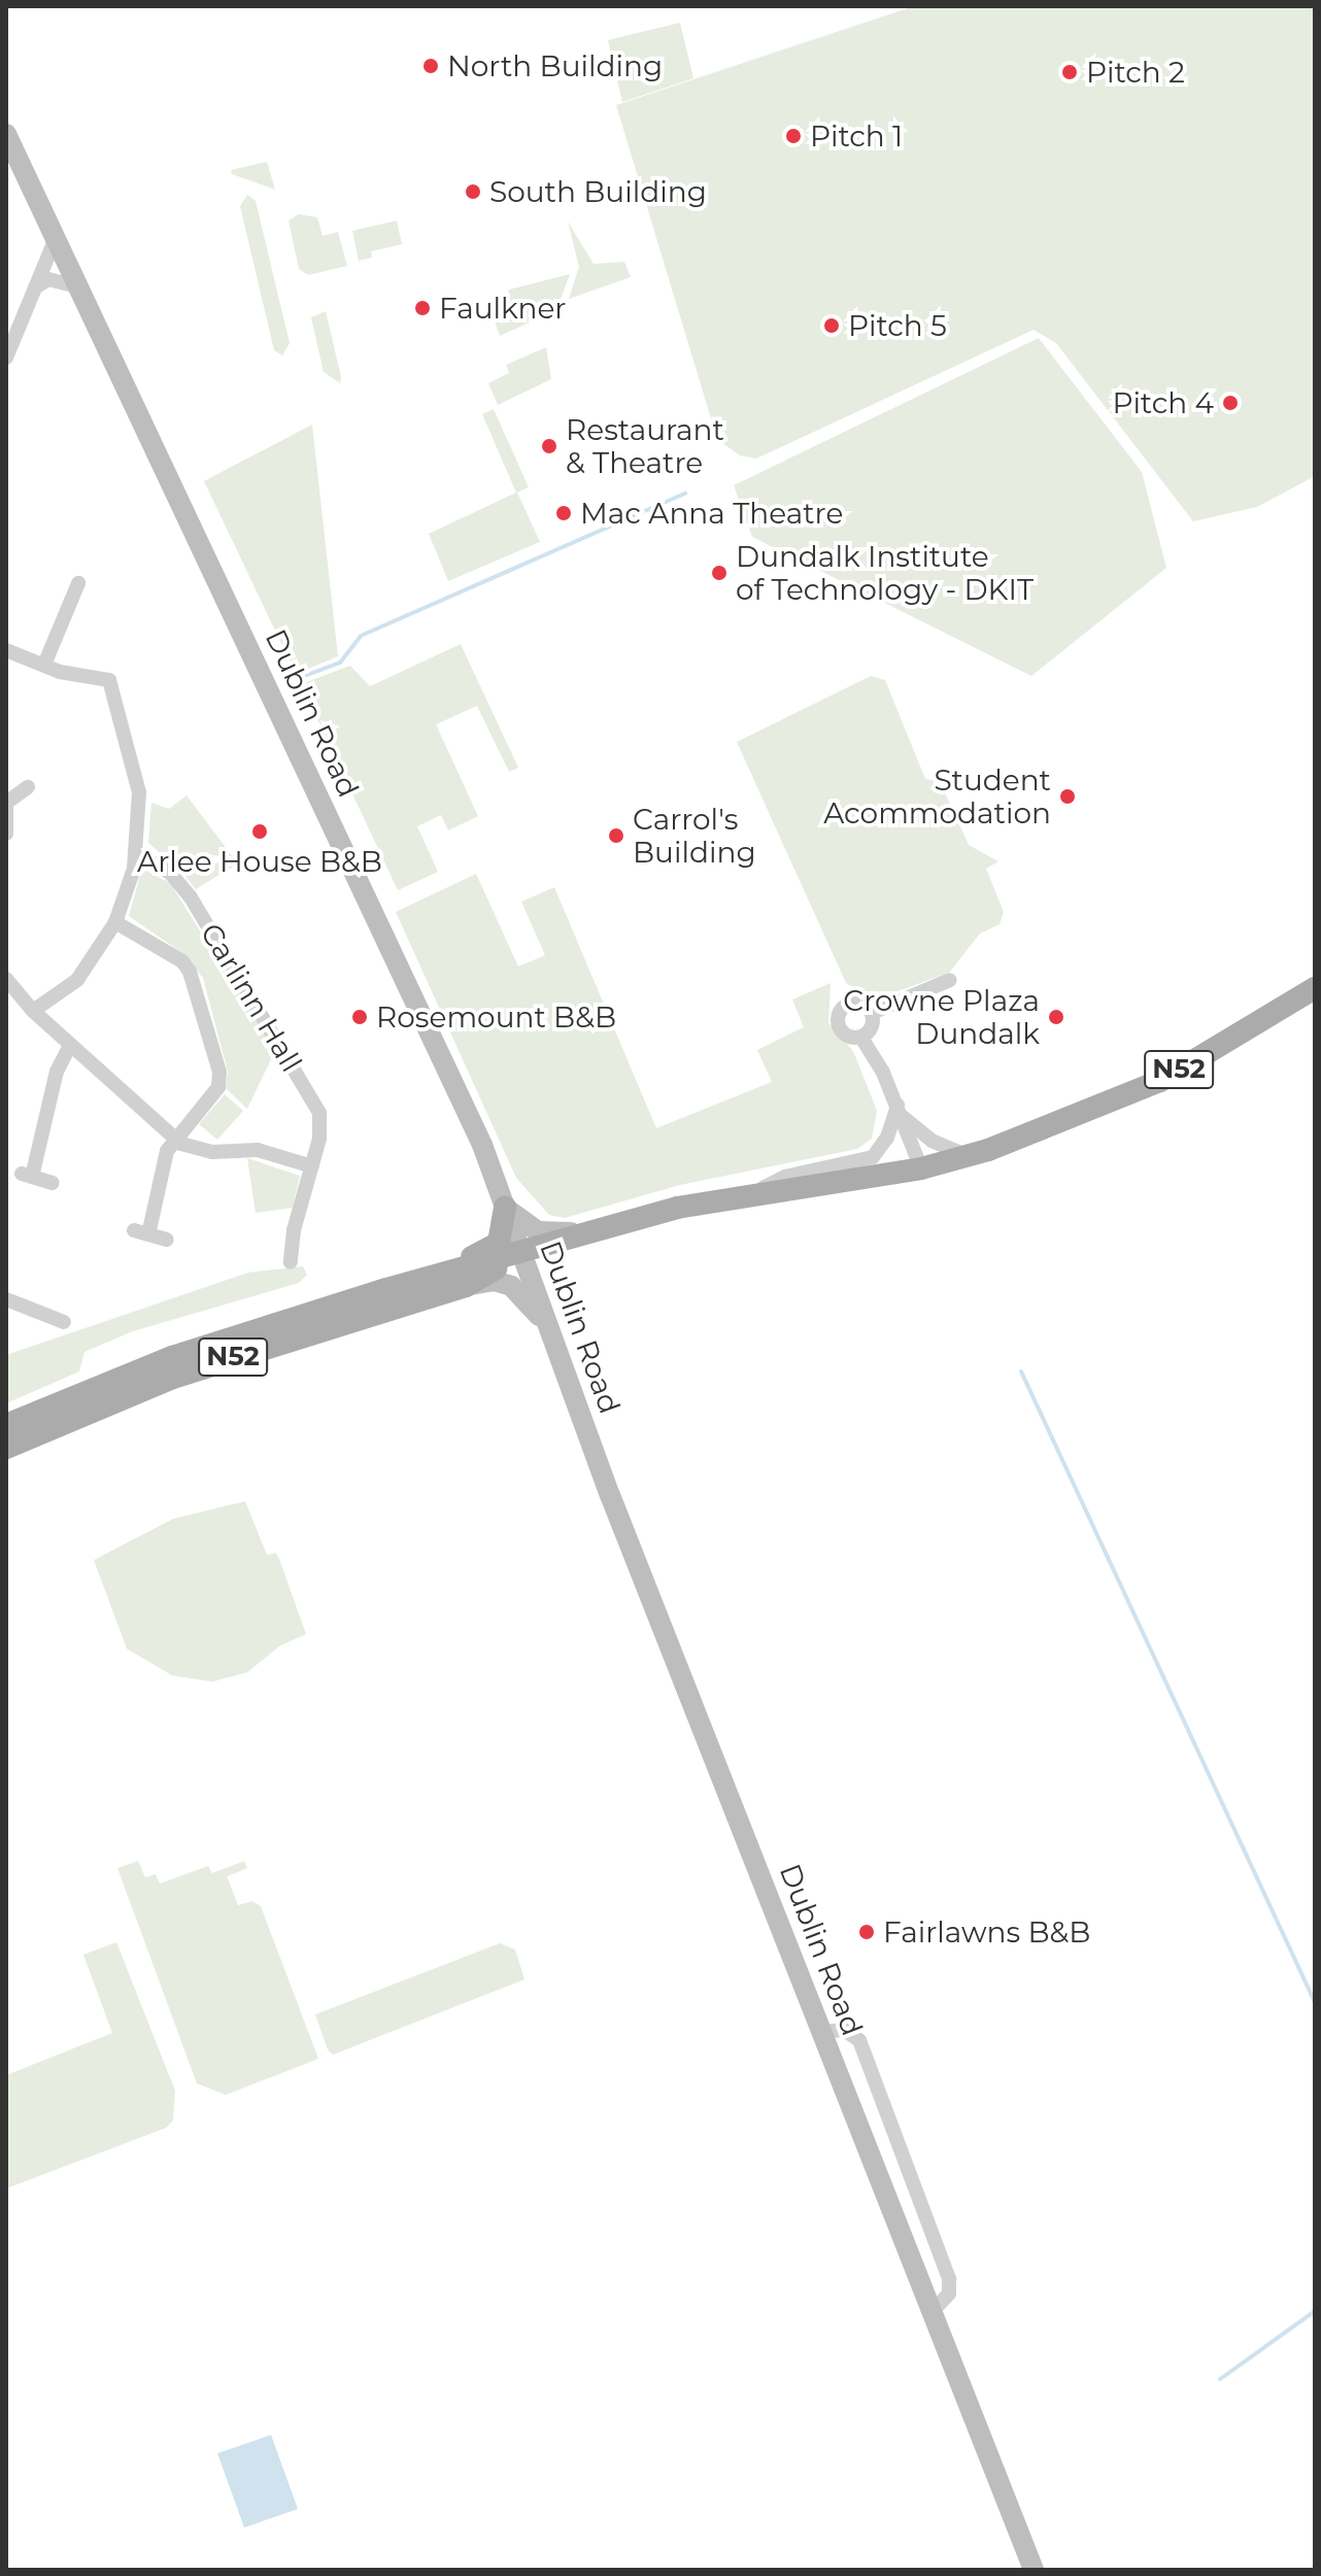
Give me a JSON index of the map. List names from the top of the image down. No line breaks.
{"streets":{"main road":["Dublin Road","N52"],"street":["Carlinn Hall"]},"crossings":[["Dublin Road","N52"]],"places":["North Building","Pitch 2","Pitch 1","South Building","Faulkner","Pitch 5","Pitch 4","Restaurant & Theatre","Mac Anna Theatre","Dundalk Institute of Technology - DKIT","Student Acommodation","Arlee House B&B","Carrol's Building","Rosemount B&B","Crowne Plaza Dundalk","Fairlawns B&B"]}
